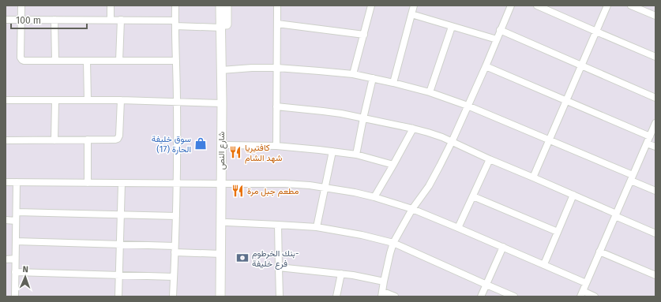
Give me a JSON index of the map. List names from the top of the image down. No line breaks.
{"streets":{"main road":["شارع النص"]},"places":{"shop":["سوق خليفة الحارة (17)"],"restaurant":["كافتيريا شهد الشام","مطعم جبل مرة"],"bank":["بنك الخرطوم- فرع خليفة"]},"scale_bar":"100 m","north":"top"}
